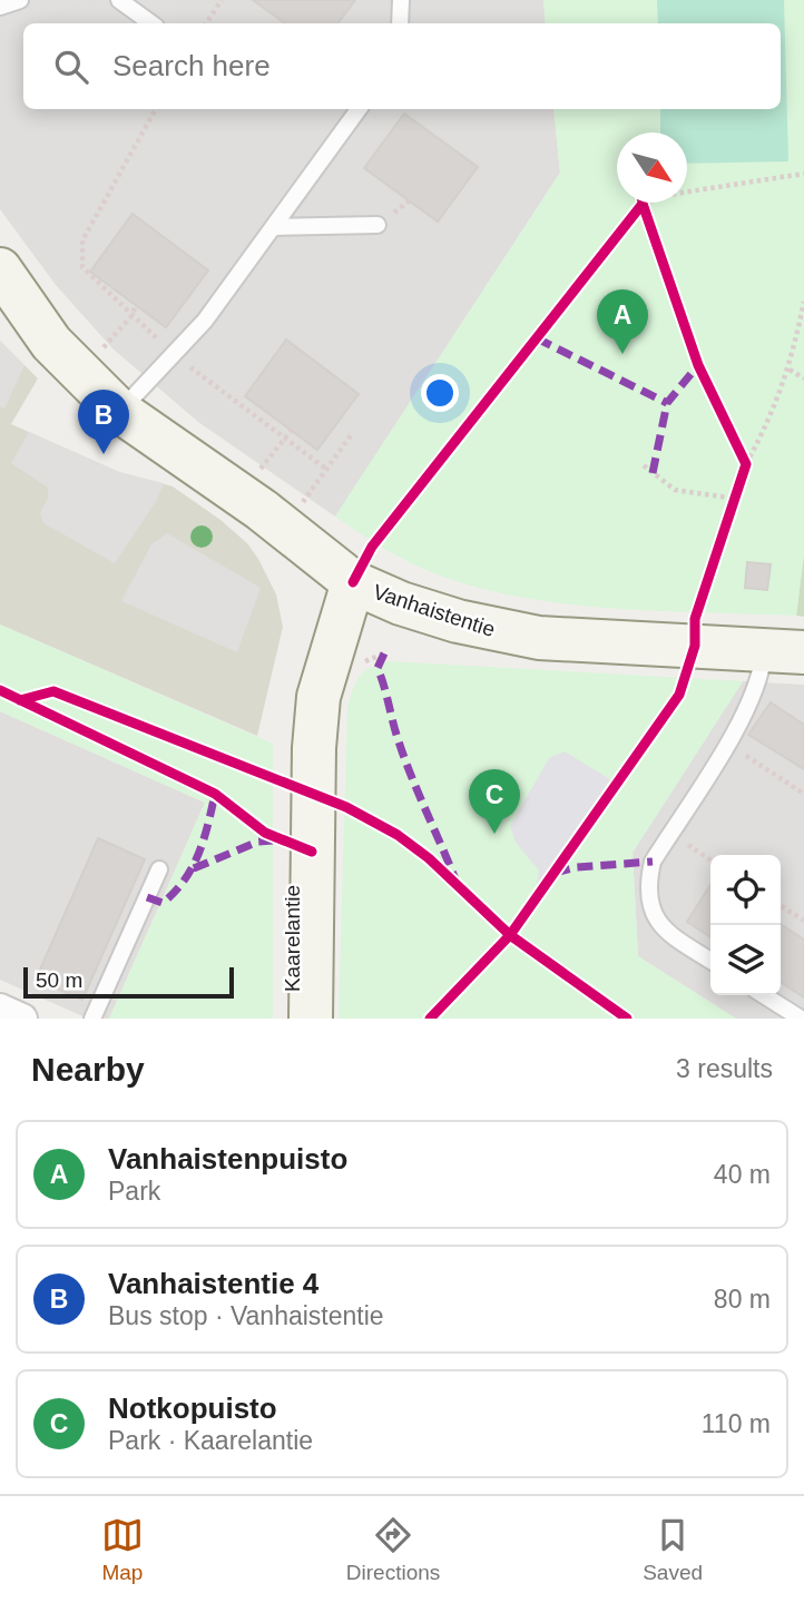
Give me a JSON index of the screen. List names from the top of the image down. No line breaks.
{"streets":{"main road":["Vanhaistentie","Kaarelantie"]},"crossings":[["Vanhaistentie","Kaarelantie"]],"scale_bar":"50 m","north":"bottom right","page":{"search":"Search here","pins":["A","B","C"],"scale":"50 m","heading":["Nearby","3 results"],"list":[{"mark":"A","name":"Vanhaistenpuisto","note":"Park","value":"40 m"},{"mark":"B","name":"Vanhaistentie 4","note":"Bus stop · Vanhaistentie","value":"80 m"},{"mark":"C","name":"Notkopuisto","note":"Park · Kaarelantie","value":"110 m"}],"nav":["Map","Directions","Saved"]}}
